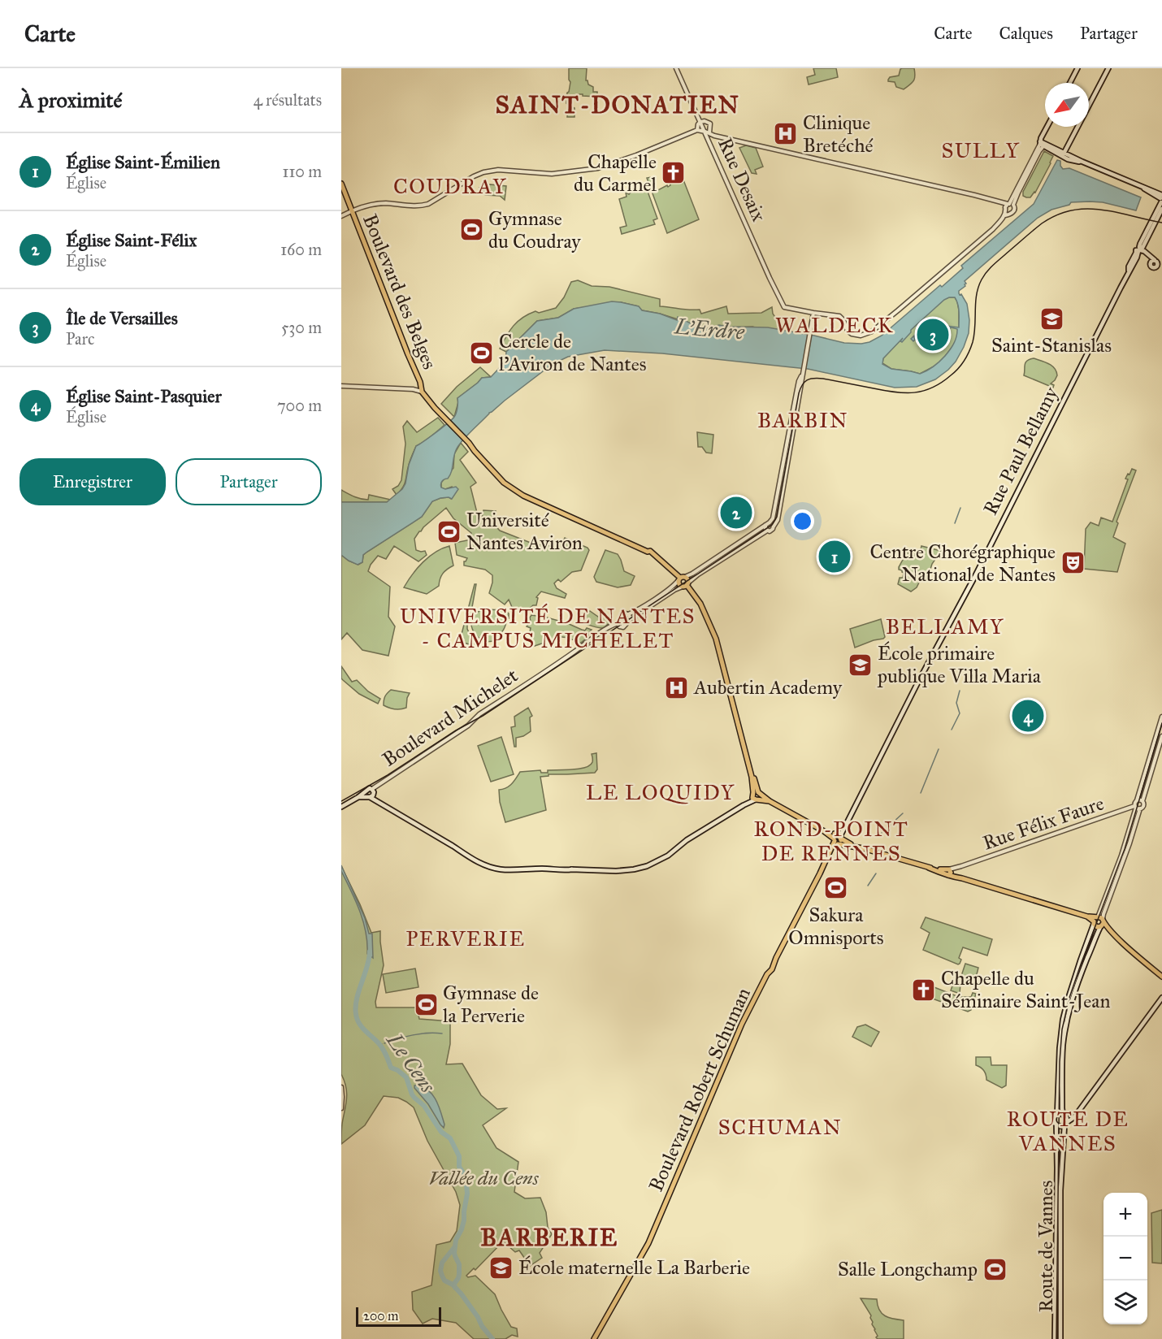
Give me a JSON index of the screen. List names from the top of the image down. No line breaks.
{"streets":{"main road":["Boulevard des Belges","Rue Paul Bellamy","Boulevard Robert Schuman","Route de Vannes"],"street":["Rue Desaix","Boulevard Michelet","Rue Félix Faure"]},"crossings":[["Boulevard des Belges","Boulevard Michelet"],["Rue Paul Bellamy","Boulevard Robert Schuman"]],"districts":["SAINT-DONATIEN","SULLY","COUDRAY","WALDECK","BARBIN","UNIVERSITÉ DE NANTES - CAMPUS MICHELET","BELLAMY","LE LOQUIDY","ROND-POINT DE RENNES","PERVERIE","ROUTE DE VANNES","SCHUMAN","BARBERIE"],"water":["L'Erdre","Le Cens"],"parks":["Vallée du Cens"],"places":{"hospital":["Clinique Bretéché","Aubertin Academy"],"church":["Chapelle du Carmel","Chapelle du Séminaire Saint-Jean"],"sports":["Gymnase du Coudray","Cercle de l'Aviron de Nantes","Université Nantes Aviron","Sakura Omnisports","Gymnase de la Perverie","Salle Longchamp"],"school or university":["Saint-Stanislas","École primaire publique Villa Maria","École maternelle La Barberie"],"theatre":["Centre Chorégraphique National de Nantes"]},"scale_bar":"200 m","north":"bottom left","page":{"header":"Carte","nav":["Carte","Calques","Partager"],"heading":["À proximité","4 résultats"],"list":[{"mark":"1","name":"Église Saint-Émilien","note":"Église","value":"110 m"},{"mark":"2","name":"Église Saint-Félix","note":"Église","value":"160 m"},{"mark":"3","name":"Île de Versailles","note":"Parc","value":"530 m"},{"mark":"4","name":"Église Saint-Pasquier","note":"Église","value":"700 m"}],"pins":["3","2","1","4"],"buttons":["Enregistrer","Partager"],"map_buttons":["+","−"],"scale":"200 m"}}
